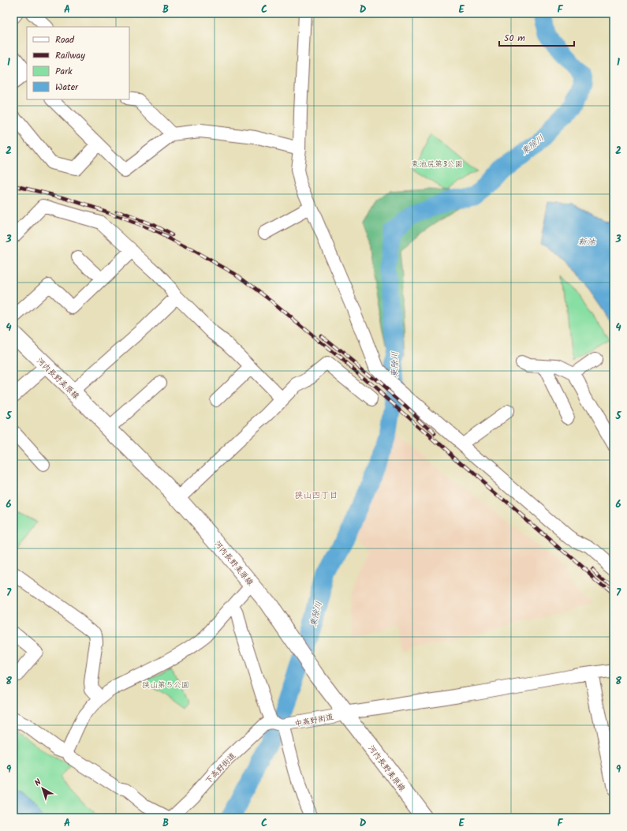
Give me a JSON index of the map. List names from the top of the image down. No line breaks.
{"streets":{"main road":["河内長野美原線"],"street":["中高野街道","下高野街道"]},"crossings":[["河内長野美原線","中高野街道"],["中高野街道","下高野街道"]],"districts":["狭山四丁目"],"water":["東除川","新池"],"parks":["東池尻第3公園","狭山第５公園"],"legend":["Road","Railway","Park","Water"],"scale_bar":"50 m","north":"top left","grid":{"columns":["A","B","C","D","E","F"],"rows":["1","2","3","4","5","6","7","8","9"]}}
